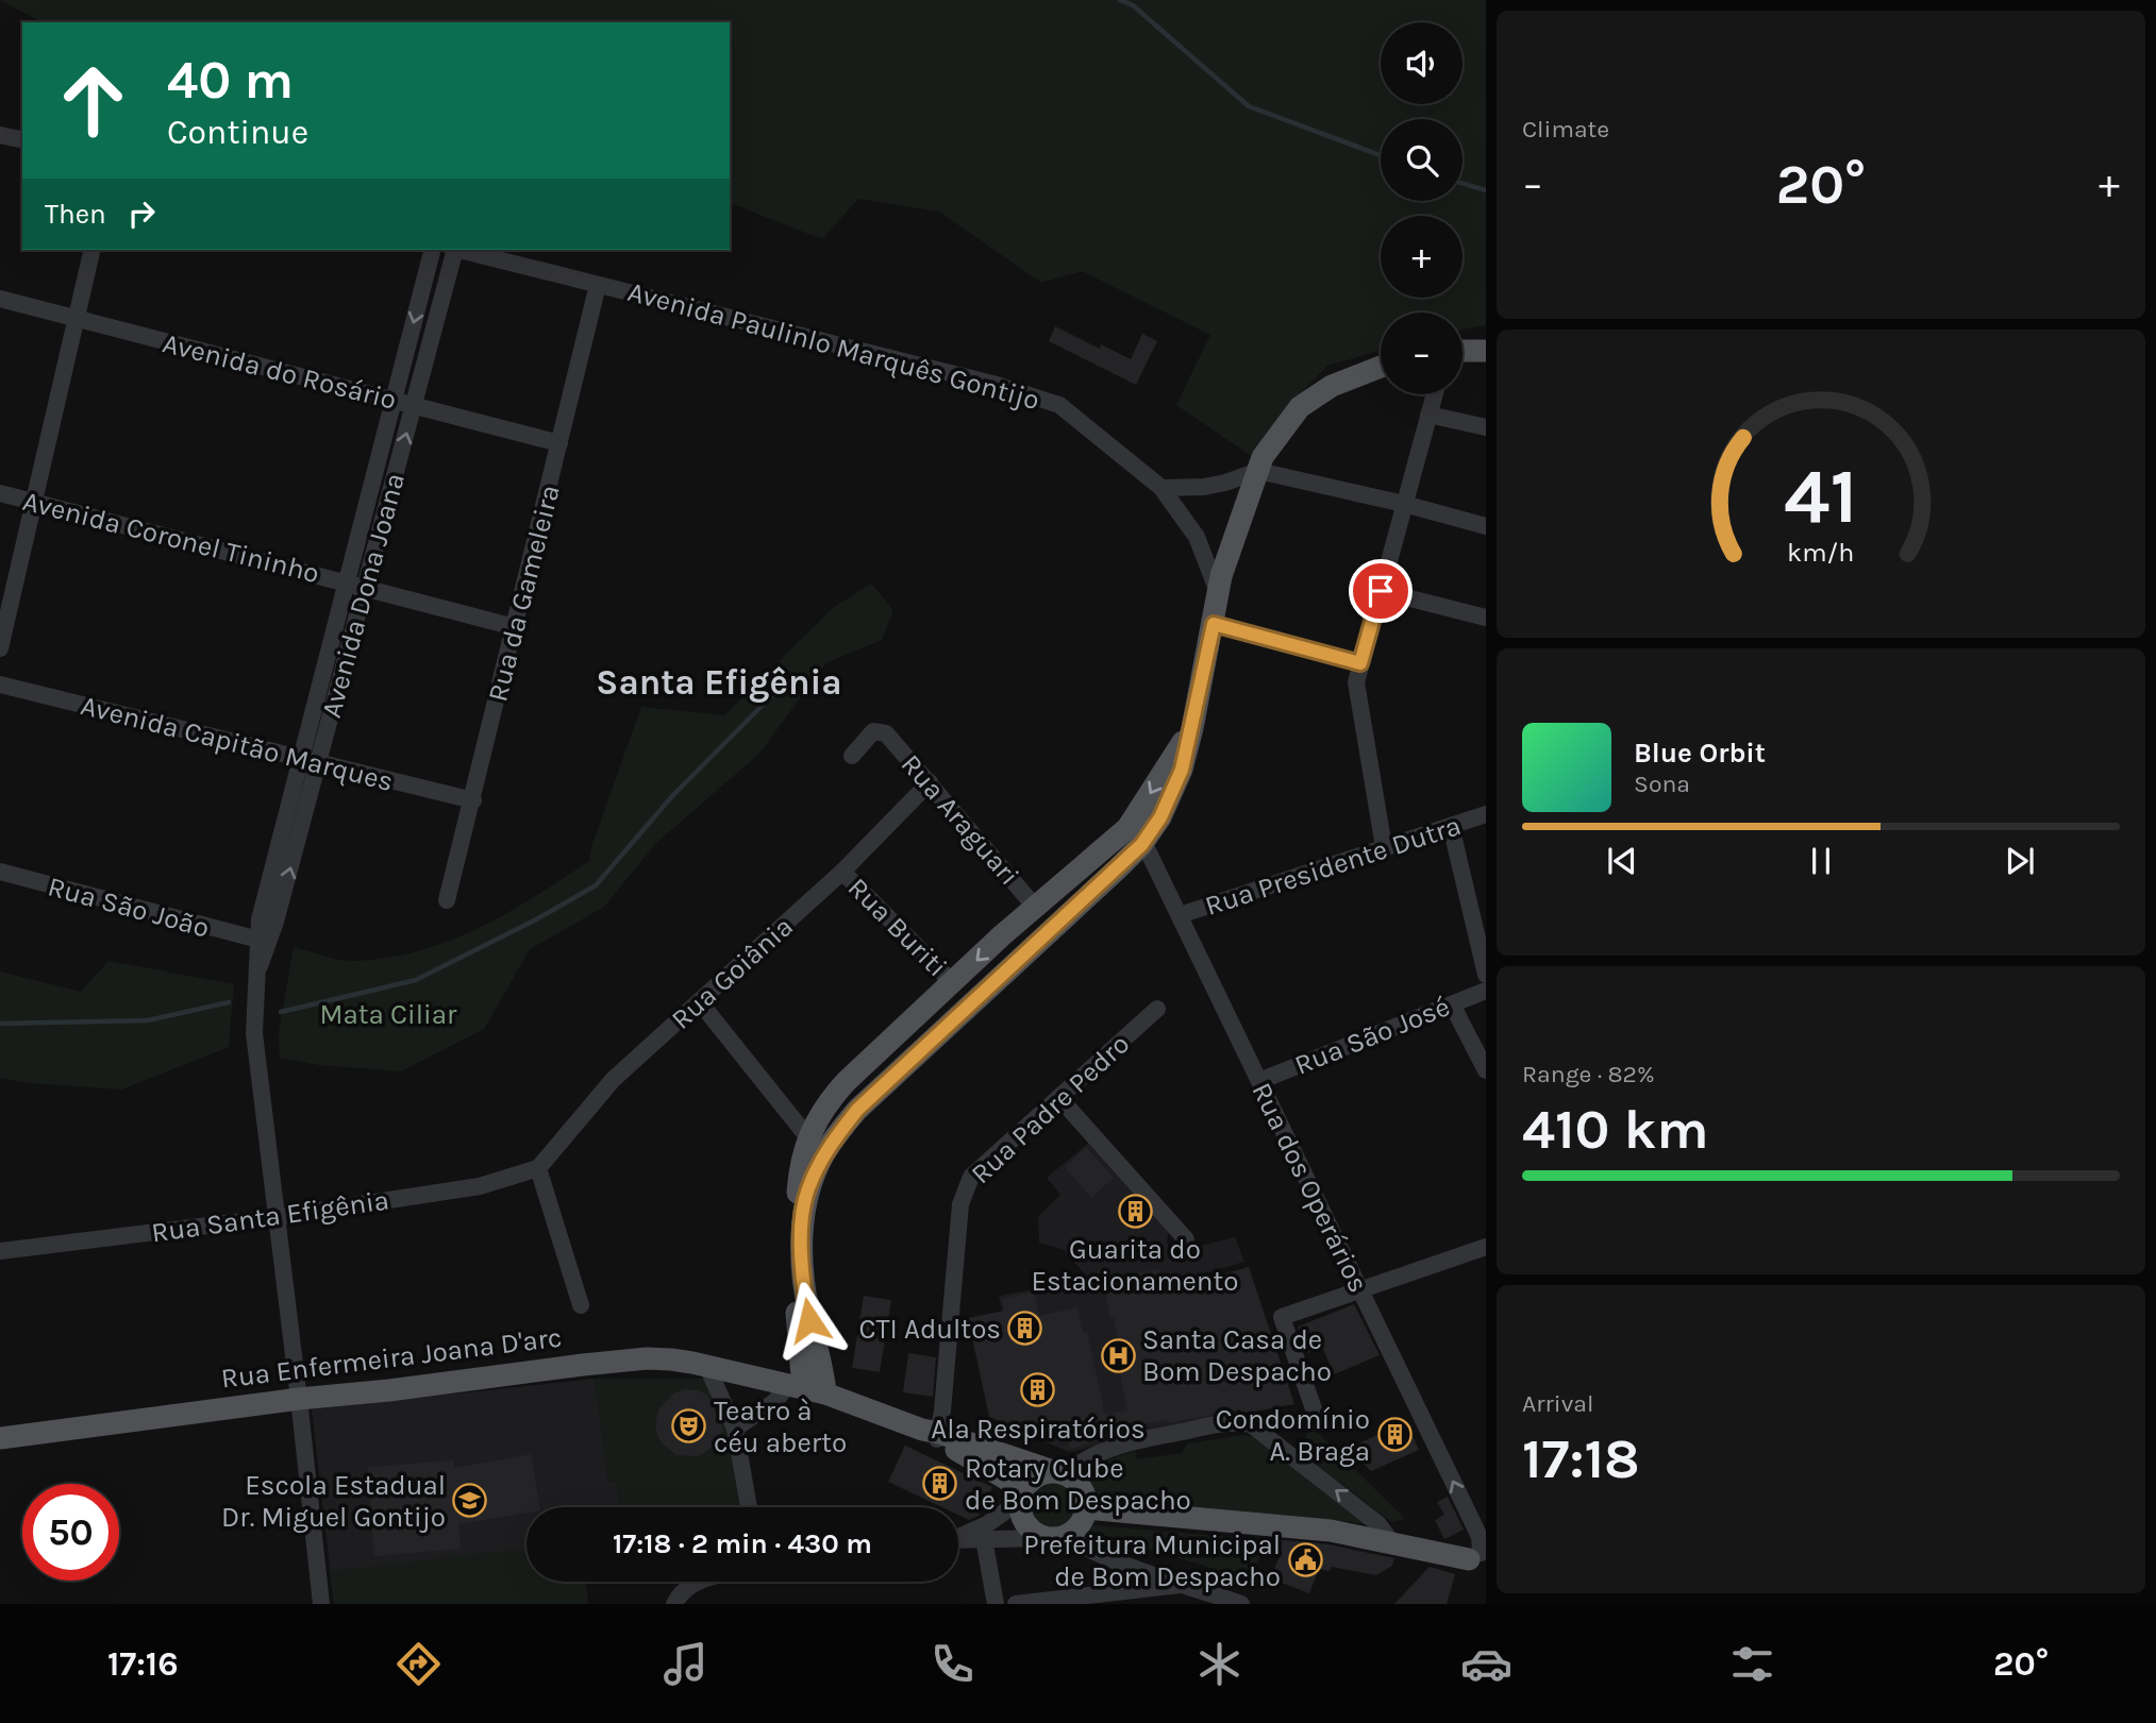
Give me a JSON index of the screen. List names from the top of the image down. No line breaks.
{"streets":{"main road":["Rua Enfermeira Joana D'arc"],"street":["Avenida Paulinlo Marquês Gontijo","Avenida do Rosário","Avenida Coronel Tininho","Rua da Gameleira","Avenida Dona Joana","Avenida Capitão Marques","Rua Araguari","Rua Presidente Dutra","Rua São João","Rua Buriti","Rua Goiânia","Rua São José","Rua Padre Pedro","Rua dos Operários","Rua Santa Efigênia"]},"crossings":[["Avenida Paulinlo Marquês Gontijo","Rua da Gameleira"],["Avenida do Rosário","Rua da Gameleira"],["Avenida do Rosário","Avenida Dona Joana"],["Avenida Coronel Tininho","Rua da Gameleira"],["Avenida Coronel Tininho","Avenida Dona Joana"],["Rua da Gameleira","Avenida Capitão Marques"],["Avenida Dona Joana","Avenida Capitão Marques"],["Avenida Dona Joana","Rua São João"],["Rua Araguari","Rua Goiânia"],["Rua Presidente Dutra","Rua dos Operários"],["Rua Buriti","Rua Goiânia"],["Rua Goiânia","Rua Santa Efigênia"],["Rua São José","Rua dos Operários"],["Rua Padre Pedro","Rua Enfermeira Joana D'arc"]],"one_way":["Rua dos Operários"],"districts":["Santa Efigênia"],"parks":["Mata Ciliar"],"places":{"building":["Guarita do Estacionamento","CTI Adultos","Ala Respiratórios","Condomínio A. Braga","Rotary Clube de Bom Despacho"],"hospital":["Santa Casa de Bom Despacho"],"theatre":["Teatro à céu aberto"],"school or university":["Escola Estadual Dr. Miguel Gontijo"],"public building":["Prefeitura Municipal de Bom Despacho"]},"page":{"tile":["Climate",["Range · 82%","410 km"],["Arrival","17:18"]],"map_buttons":["+","−"],"turn":["40 m","Continue"],"heat":["−","20°","+"],"then":"Then","song":["Blue Orbit","Sona"],"limit":"50","trip":"17:18 · 2 min · 430 m","tabs":["17:16","20°"],"gauge":["41","km/h"]}}
